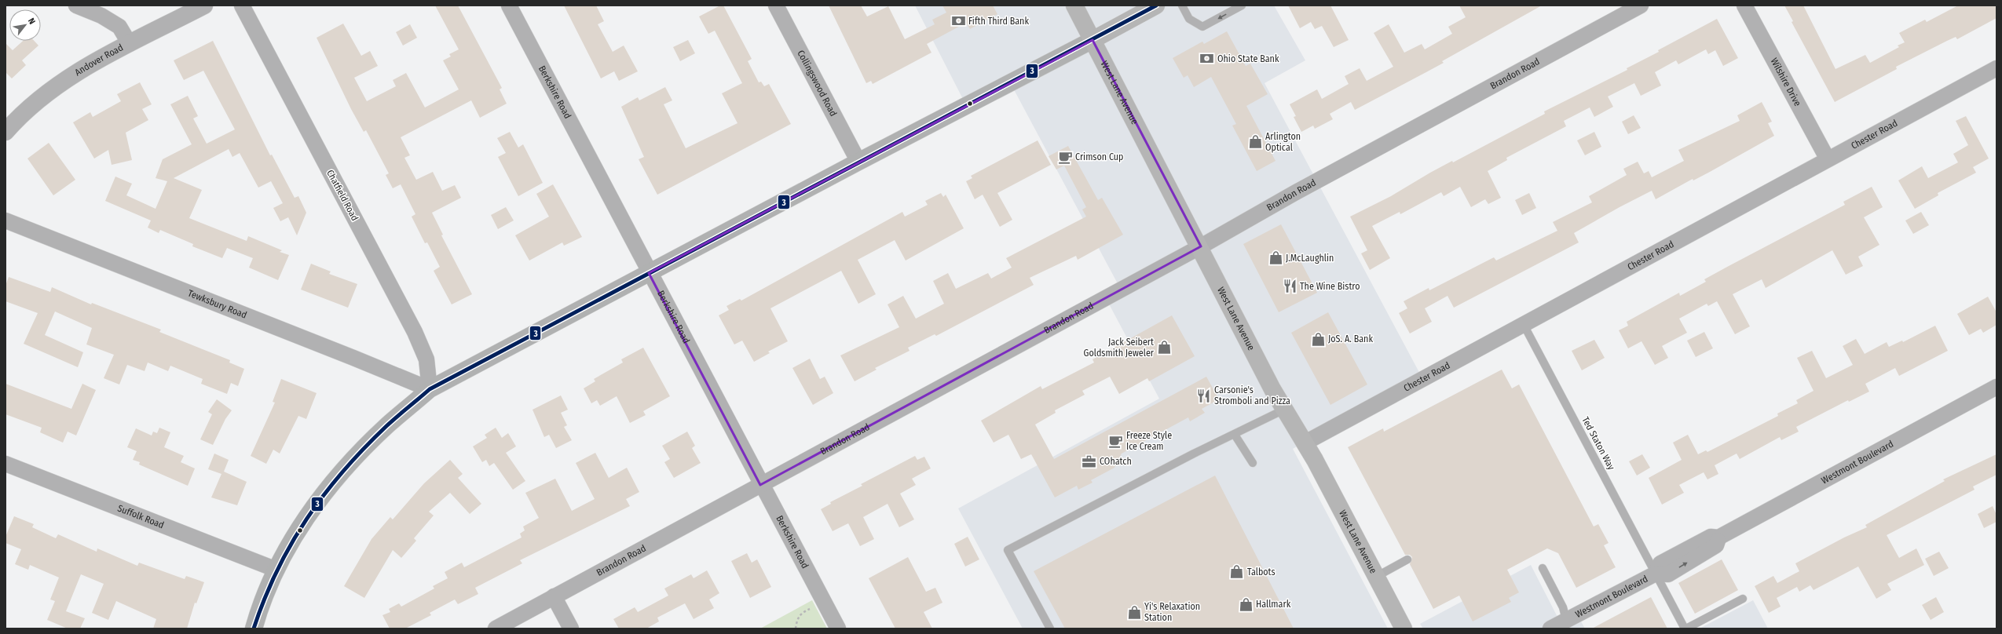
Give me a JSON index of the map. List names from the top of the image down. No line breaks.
{"streets":{"main road":["West Lane Avenue"],"street":["Andover Road","Brandon Road","Wilshire Drive","Collingswood Road","Berkshire Road","Chester Road","Chatfield Road","Tewksbury Road","Westmont Boulevard","Suffolk Road"],"lane":["Ted Staton Way"]},"crossings":[["Brandon Road","Berkshire Road"],["Brandon Road","West Lane Avenue"],["Wilshire Drive","Chester Road"],["West Lane Avenue","Chester Road"],["Chester Road","Ted Staton Way"],["Chatfield Road","Tewksbury Road"],["Ted Staton Way","Westmont Boulevard"]],"places":{"bank":["Fifth Third Bank","Ohio State Bank"],"shop":["Arlington Optical","J.McLaughlin","JoS. A. Bank","Jack Seibert Goldsmith Jeweler","Talbots","Hallmark","Yi's Relaxation Station"],"cafe":["Crimson Cup","Freeze Style Ice Cream"],"restaurant":["The Wine Bistro","Carsonie's Stromboli and Pizza"],"office":["COhatch"]},"lines":["transit line 3"],"north":"top right"}
